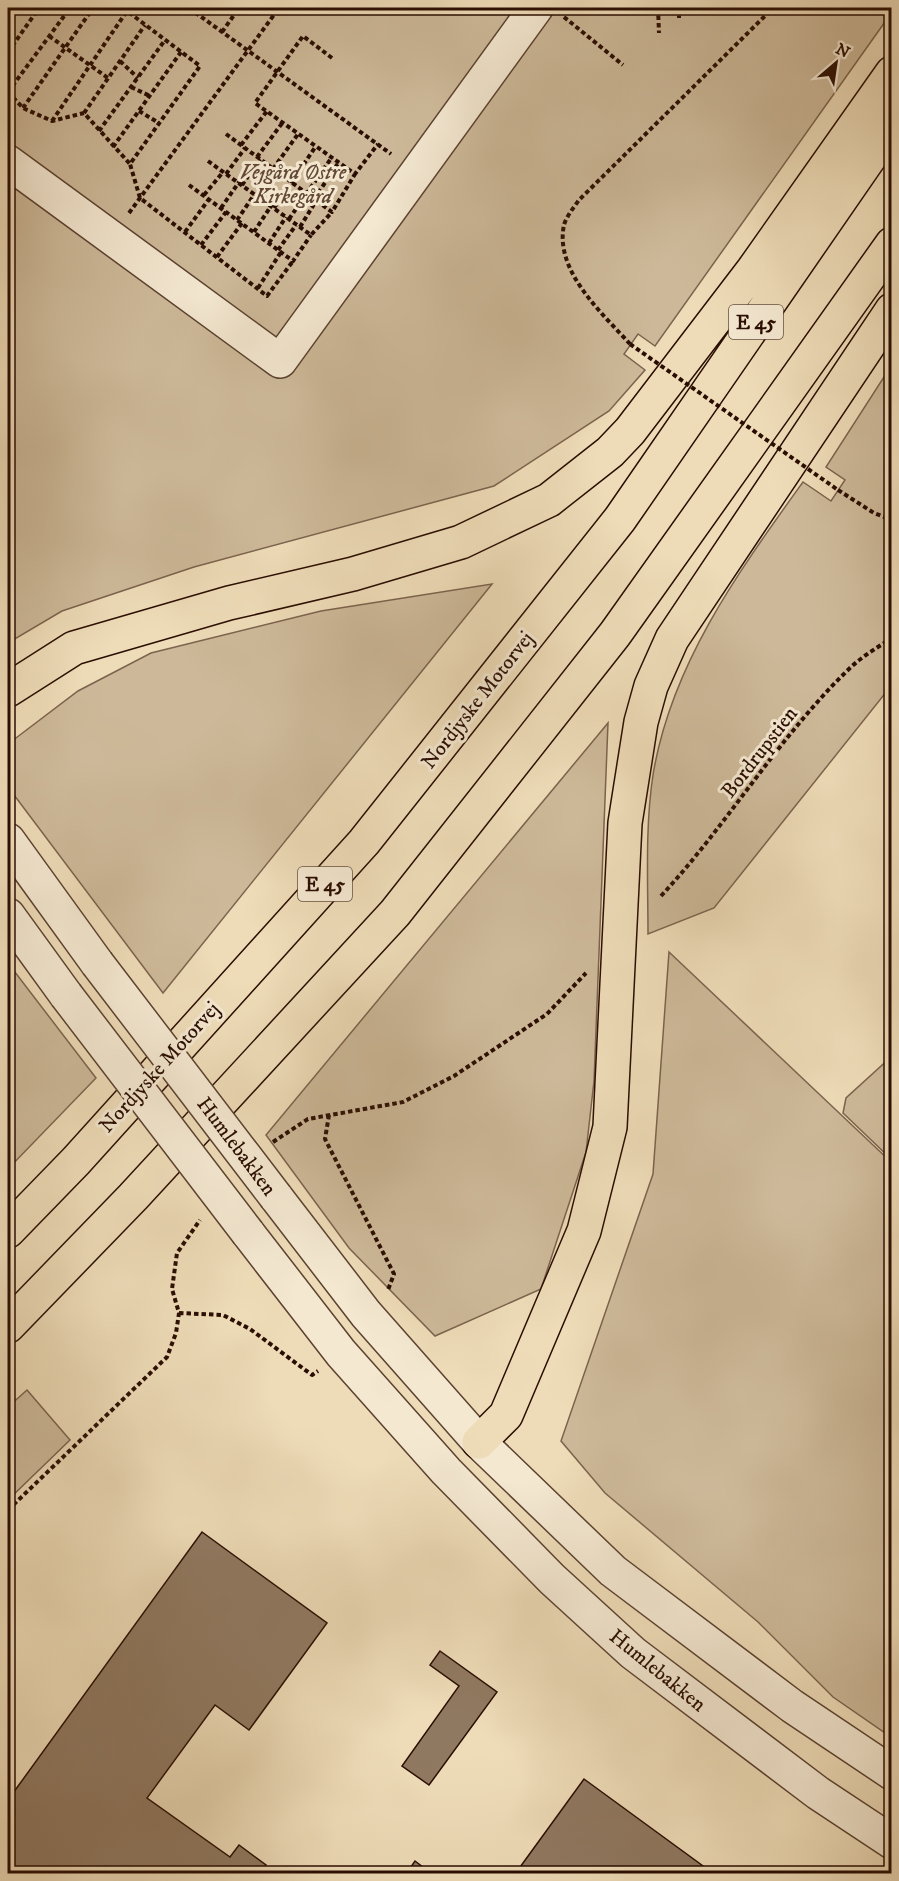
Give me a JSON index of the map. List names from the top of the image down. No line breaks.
{"streets":{"highway":["E 45","Nordjyske Motorvej"],"street":["Humlebakken"],"path":["Bordrupstien"]},"parks":["Vejgård Østre Kirkegård"],"north":"top right"}
